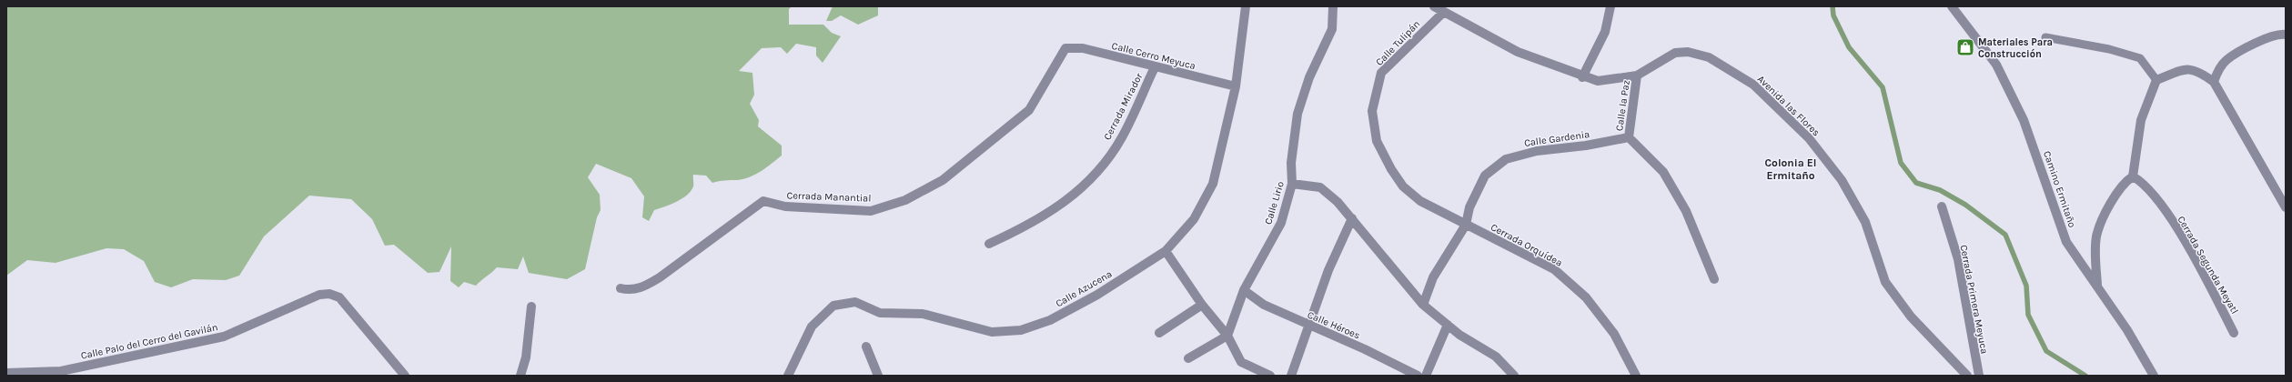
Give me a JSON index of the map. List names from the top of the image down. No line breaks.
{"streets":{"street":["Calle Tulipán","Calle Cerro Meyuca","Calle la Paz","Avenida las Flores","Cerrada Mirador","Calle Gardenia","Camino Ermitaño","Cerrada Manantial","Calle Lirio","Cerrada Orquídea","Cerrada Segunda Meyatl","Calle Azucena","Cerrada Primera Meyuca","Calle Héroes","Calle Palo del Cerro del Gavilán"]},"crossings":[["Calle Tulipán","Avenida las Flores"],["Calle Tulipán","Calle Gardenia"],["Calle Tulipán","Cerrada Orquídea"],["Calle Cerro Meyuca","Cerrada Mirador"],["Calle Cerro Meyuca","Cerrada Manantial"],["Calle Cerro Meyuca","Calle Azucena"],["Calle la Paz","Avenida las Flores"],["Calle la Paz","Calle Gardenia"],["Calle Gardenia","Cerrada Orquídea"],["Calle Lirio","Calle Héroes"]],"districts":["Colonia El Ermitaño"],"places":{"shop":["Materiales Para Construcción"]}}
